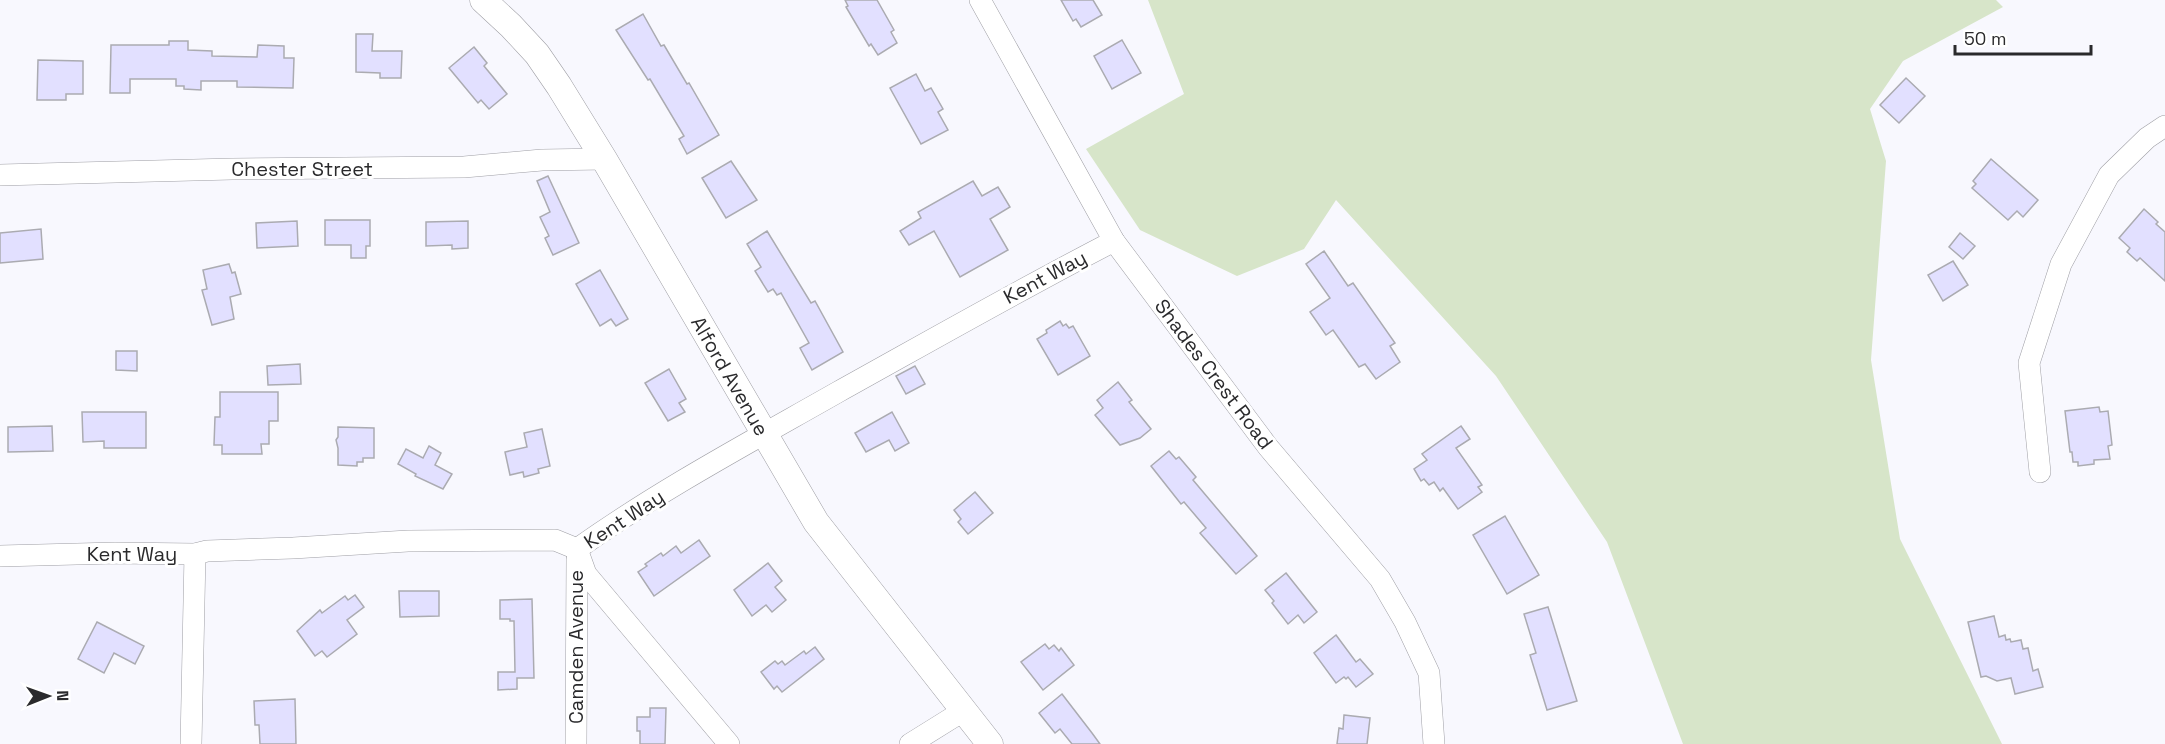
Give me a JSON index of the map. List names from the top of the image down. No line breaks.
{"streets":{"street":["Chester Street","Kent Way","Shades Crest Road","Alford Avenue","Camden Avenue"]},"crossings":[["Chester Street","Alford Avenue"],["Kent Way","Shades Crest Road"],["Kent Way","Alford Avenue"],["Kent Way","Camden Avenue"]],"scale_bar":"50 m","north":"right"}
